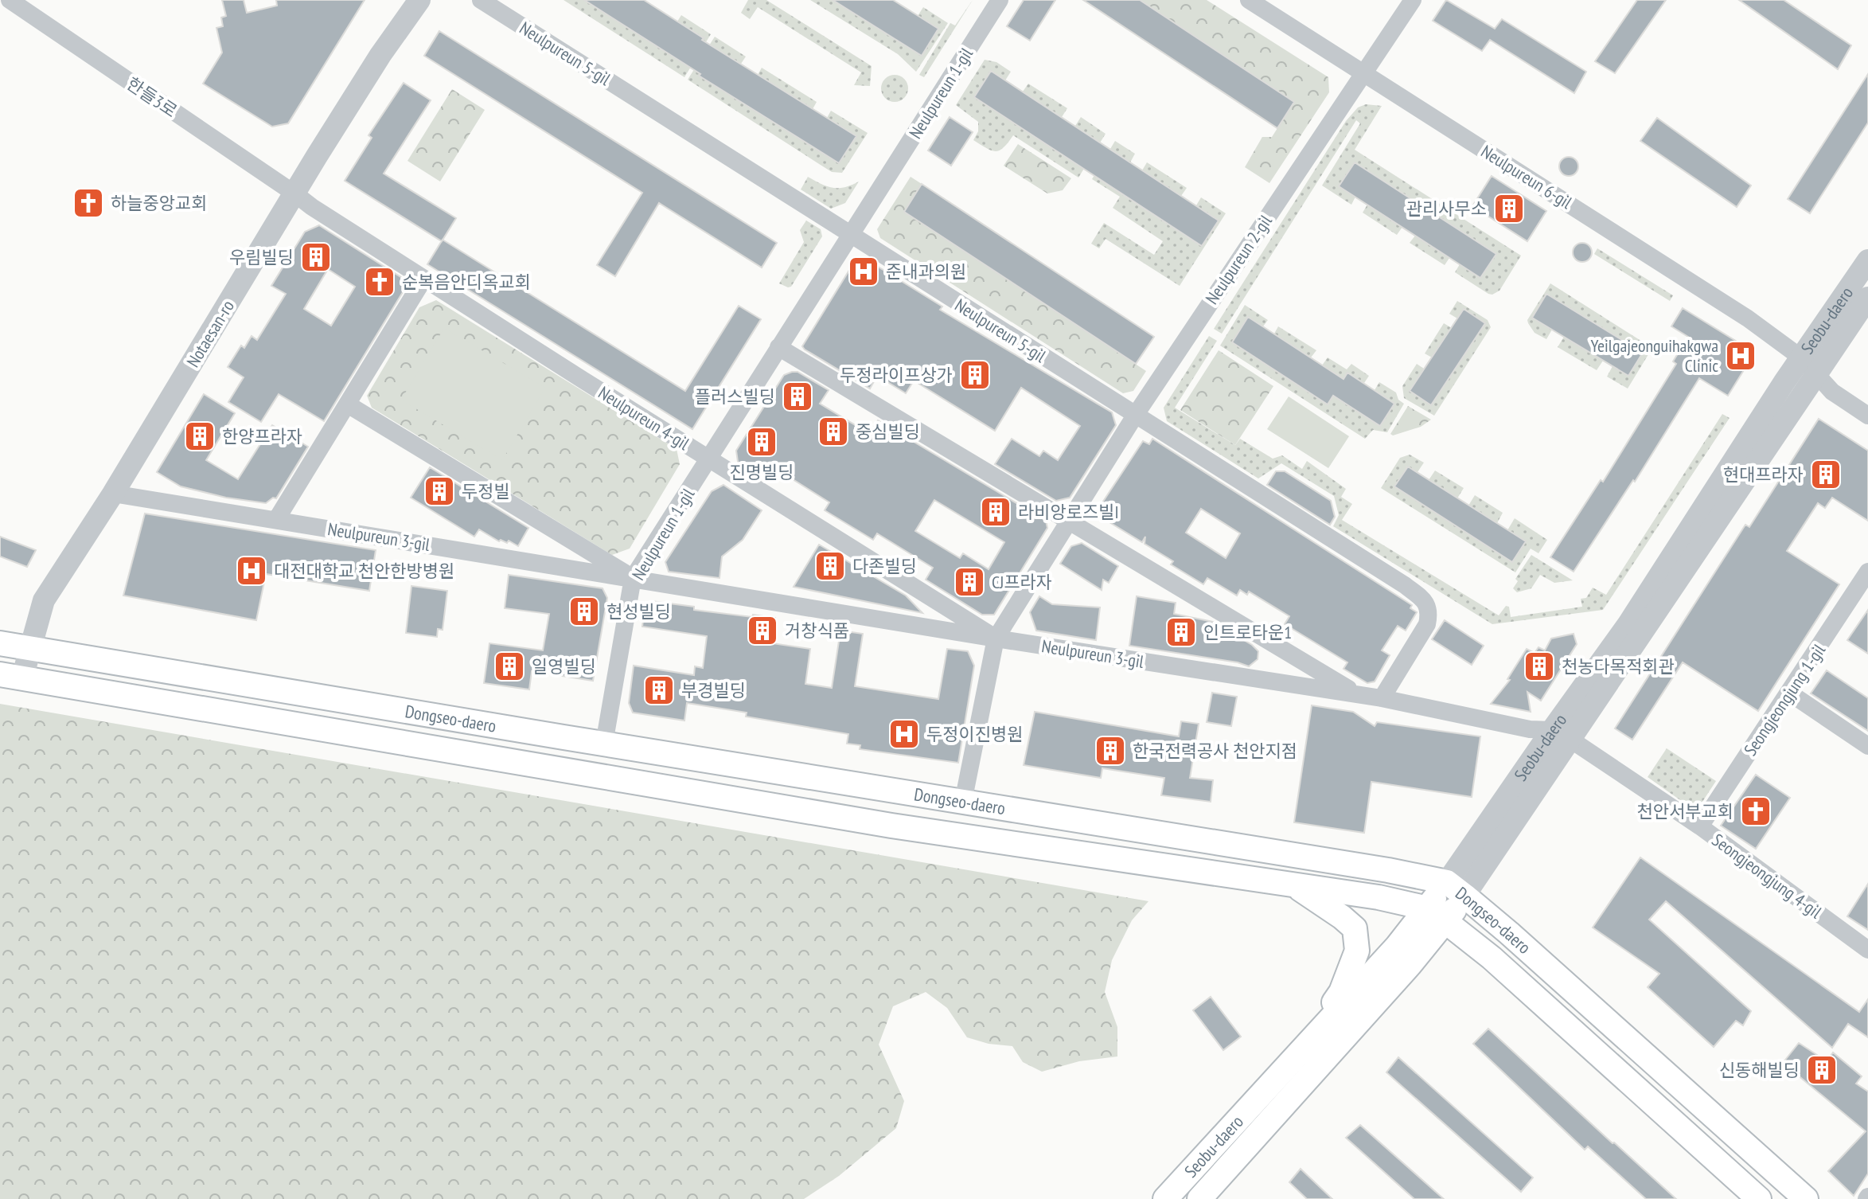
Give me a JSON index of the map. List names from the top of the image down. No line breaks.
{"streets":{"main road":["Seobu-daero","Dongseo-daero"],"street":["Neulpureun 5-gil","Neulpureun 1-gil","한들3로","Neulpureun 6-gil","Neulpureun 2-gil","Notaesan-ro","Neulpureun 4-gil","Neulpureun 3-gil","Seongjeongjung 1-gil","Seongjeongjung 4-gil"]},"crossings":[["Neulpureun 5-gil","Neulpureun 1-gil"],["Neulpureun 5-gil","Neulpureun 2-gil"],["Neulpureun 5-gil","Neulpureun 3-gil"],["Neulpureun 1-gil","Neulpureun 4-gil"],["Neulpureun 1-gil","Neulpureun 3-gil"],["Neulpureun 1-gil","Dongseo-daero"],["한들3로","Notaesan-ro"],["한들3로","Neulpureun 4-gil"],["Neulpureun 6-gil","Neulpureun 2-gil"],["Neulpureun 6-gil","Seobu-daero"],["Neulpureun 2-gil","Neulpureun 4-gil"],["Neulpureun 2-gil","Neulpureun 3-gil"],["Neulpureun 2-gil","Dongseo-daero"],["Seobu-daero","Neulpureun 3-gil"],["Seobu-daero","Dongseo-daero"],["Seobu-daero","Seongjeongjung 4-gil"],["Notaesan-ro","Neulpureun 4-gil"],["Notaesan-ro","Neulpureun 3-gil"],["Notaesan-ro","Dongseo-daero"],["Neulpureun 4-gil","Neulpureun 3-gil"],["Neulpureun 3-gil","Seongjeongjung 4-gil"],["Seongjeongjung 1-gil","Seongjeongjung 4-gil"]],"places":{"church":["하늘중앙교회","순복음안디옥교회","천안서부교회"],"building":["관리사무소","우림빌딩","두정라이프상가","플러스빌딩","중심빌딩","한양프라자","진명빌딩","현대프라자","두정빌","라비앙로즈빌I","다존빌딩","CJ프라자","현성빌딩","거창식품","인트로타운1","일영빌딩","천농다목적회관","부경빌딩","한국전력공사 천안지점","신동해빌딩"],"hospital":["준내과의원","Yeilgajeonguihakgwa Clinic","대전대학교 천안한방병원","두정이진병원"]}}
